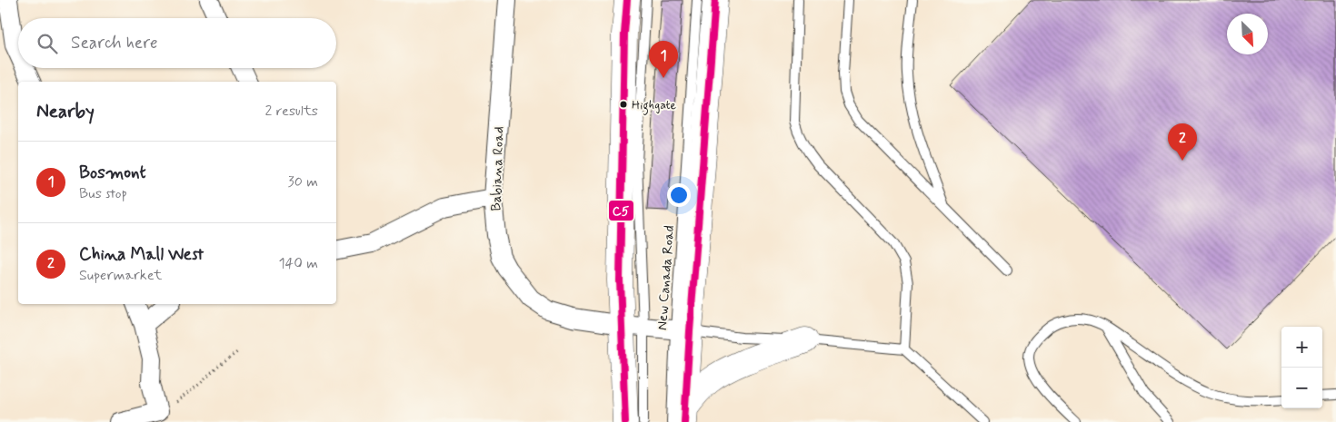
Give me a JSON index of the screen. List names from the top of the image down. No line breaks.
{"streets":{"street":["Babiana Road"],"lane":["New Canada Road"]},"crossings":[["Babiana Road","New Canada Road"]],"places":["Highgate"],"lines":["transit line C5"],"north":"bottom right","page":{"search":"Search here","pins":["1","2"],"heading":["Nearby","2 results"],"list":[{"mark":"1","name":"Bosmont","note":"Bus stop","value":"30 m"},{"mark":"2","name":"China Mall West","note":"Supermarket","value":"140 m"}],"map_buttons":["+","−"]}}
